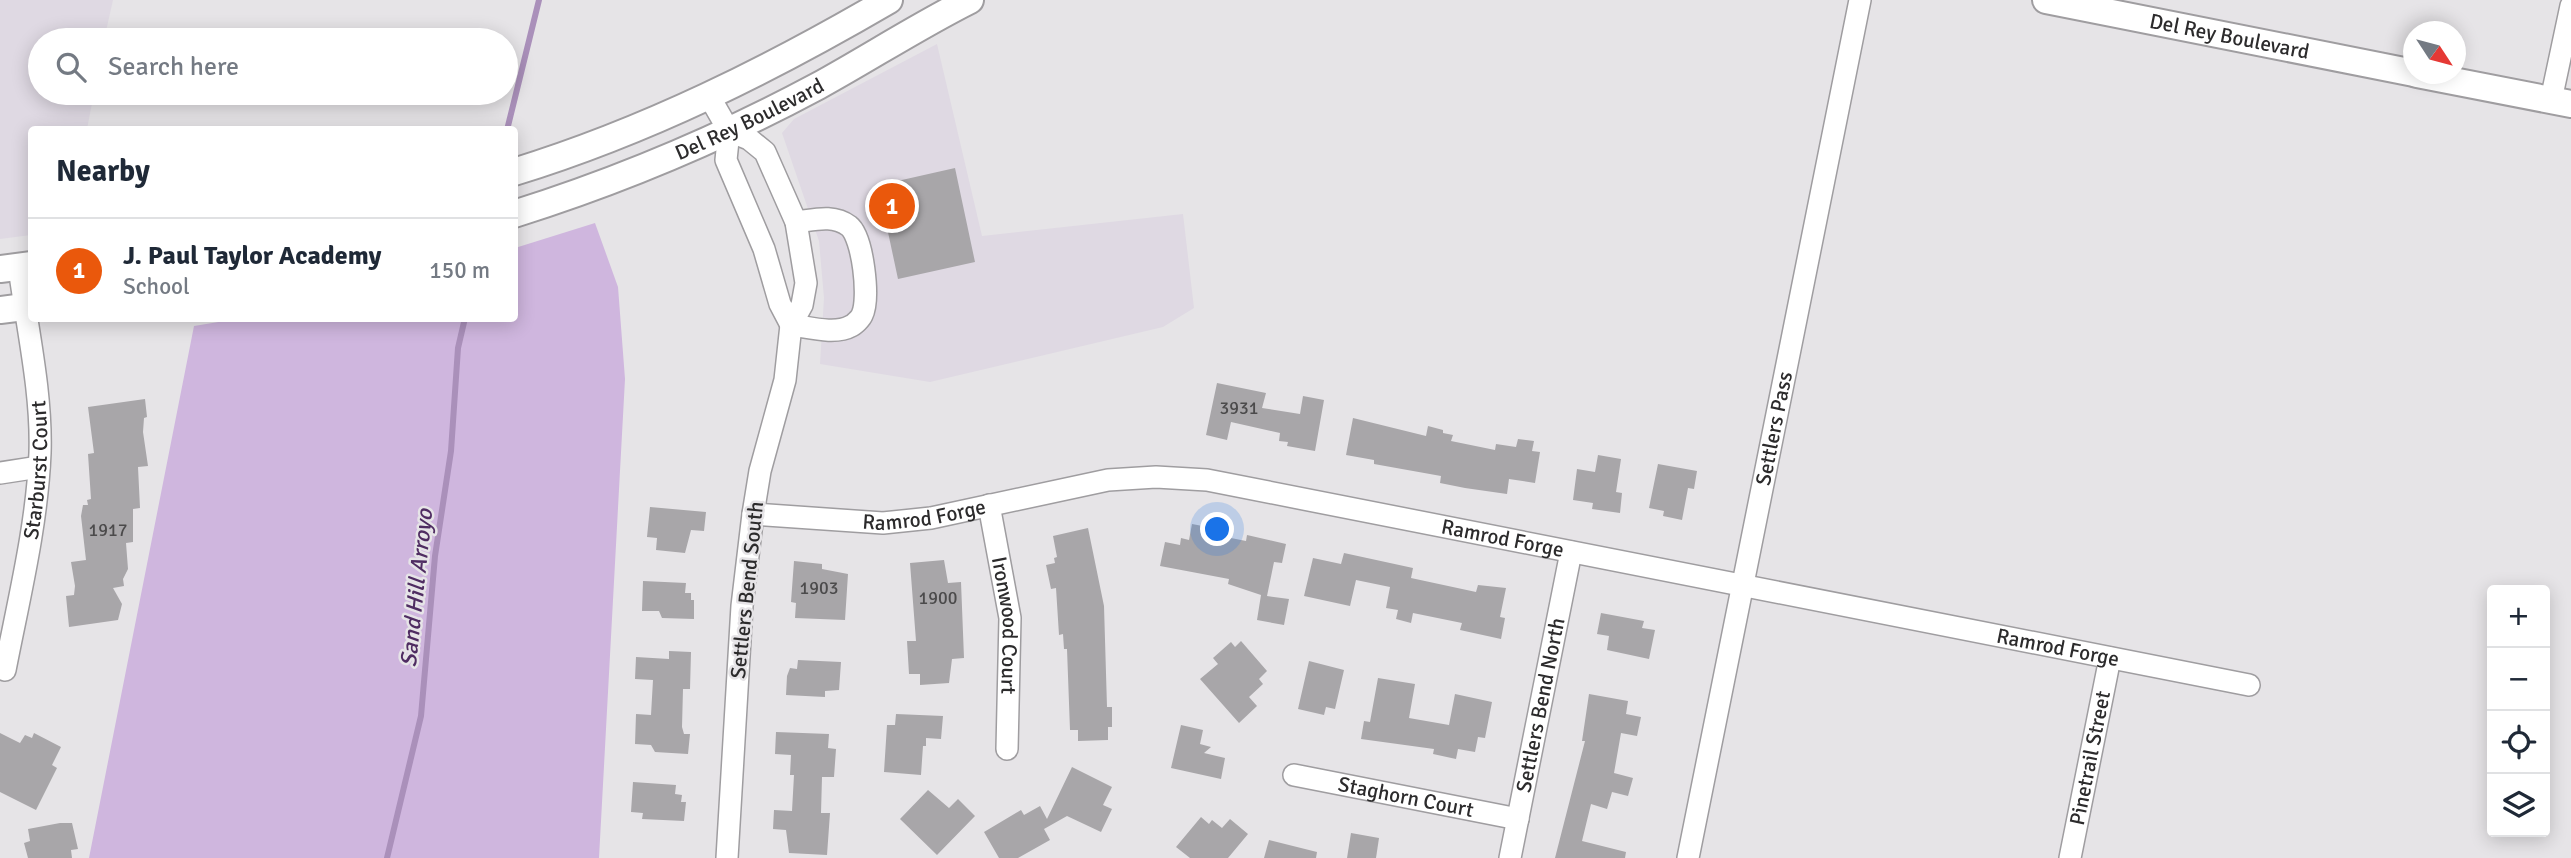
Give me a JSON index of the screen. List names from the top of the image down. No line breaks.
{"streets":{"main road":["Del Rey Boulevard"],"street":["Settlers Pass","Starburst Court","Ramrod Forge","Settlers Bend South","Ironwood Court","Settlers Bend North","Pinetrail Street","Staghorn Court"]},"crossings":[["Del Rey Boulevard","Settlers Bend South"],["Settlers Pass","Ramrod Forge"],["Ramrod Forge","Settlers Bend South"],["Ramrod Forge","Ironwood Court"],["Ramrod Forge","Settlers Bend North"],["Ramrod Forge","Pinetrail Street"],["Settlers Bend North","Staghorn Court"]],"water":["Sand Hill Arroyo"],"house_numbers":["3931","1917","1903","1900"],"north":"bottom right","page":{"search":"Search here","heading":"Nearby","pins":"1","list":[{"mark":"1","name":"J. Paul Taylor Academy","note":"School","value":"150 m"}],"map_buttons":["+","−"]}}
